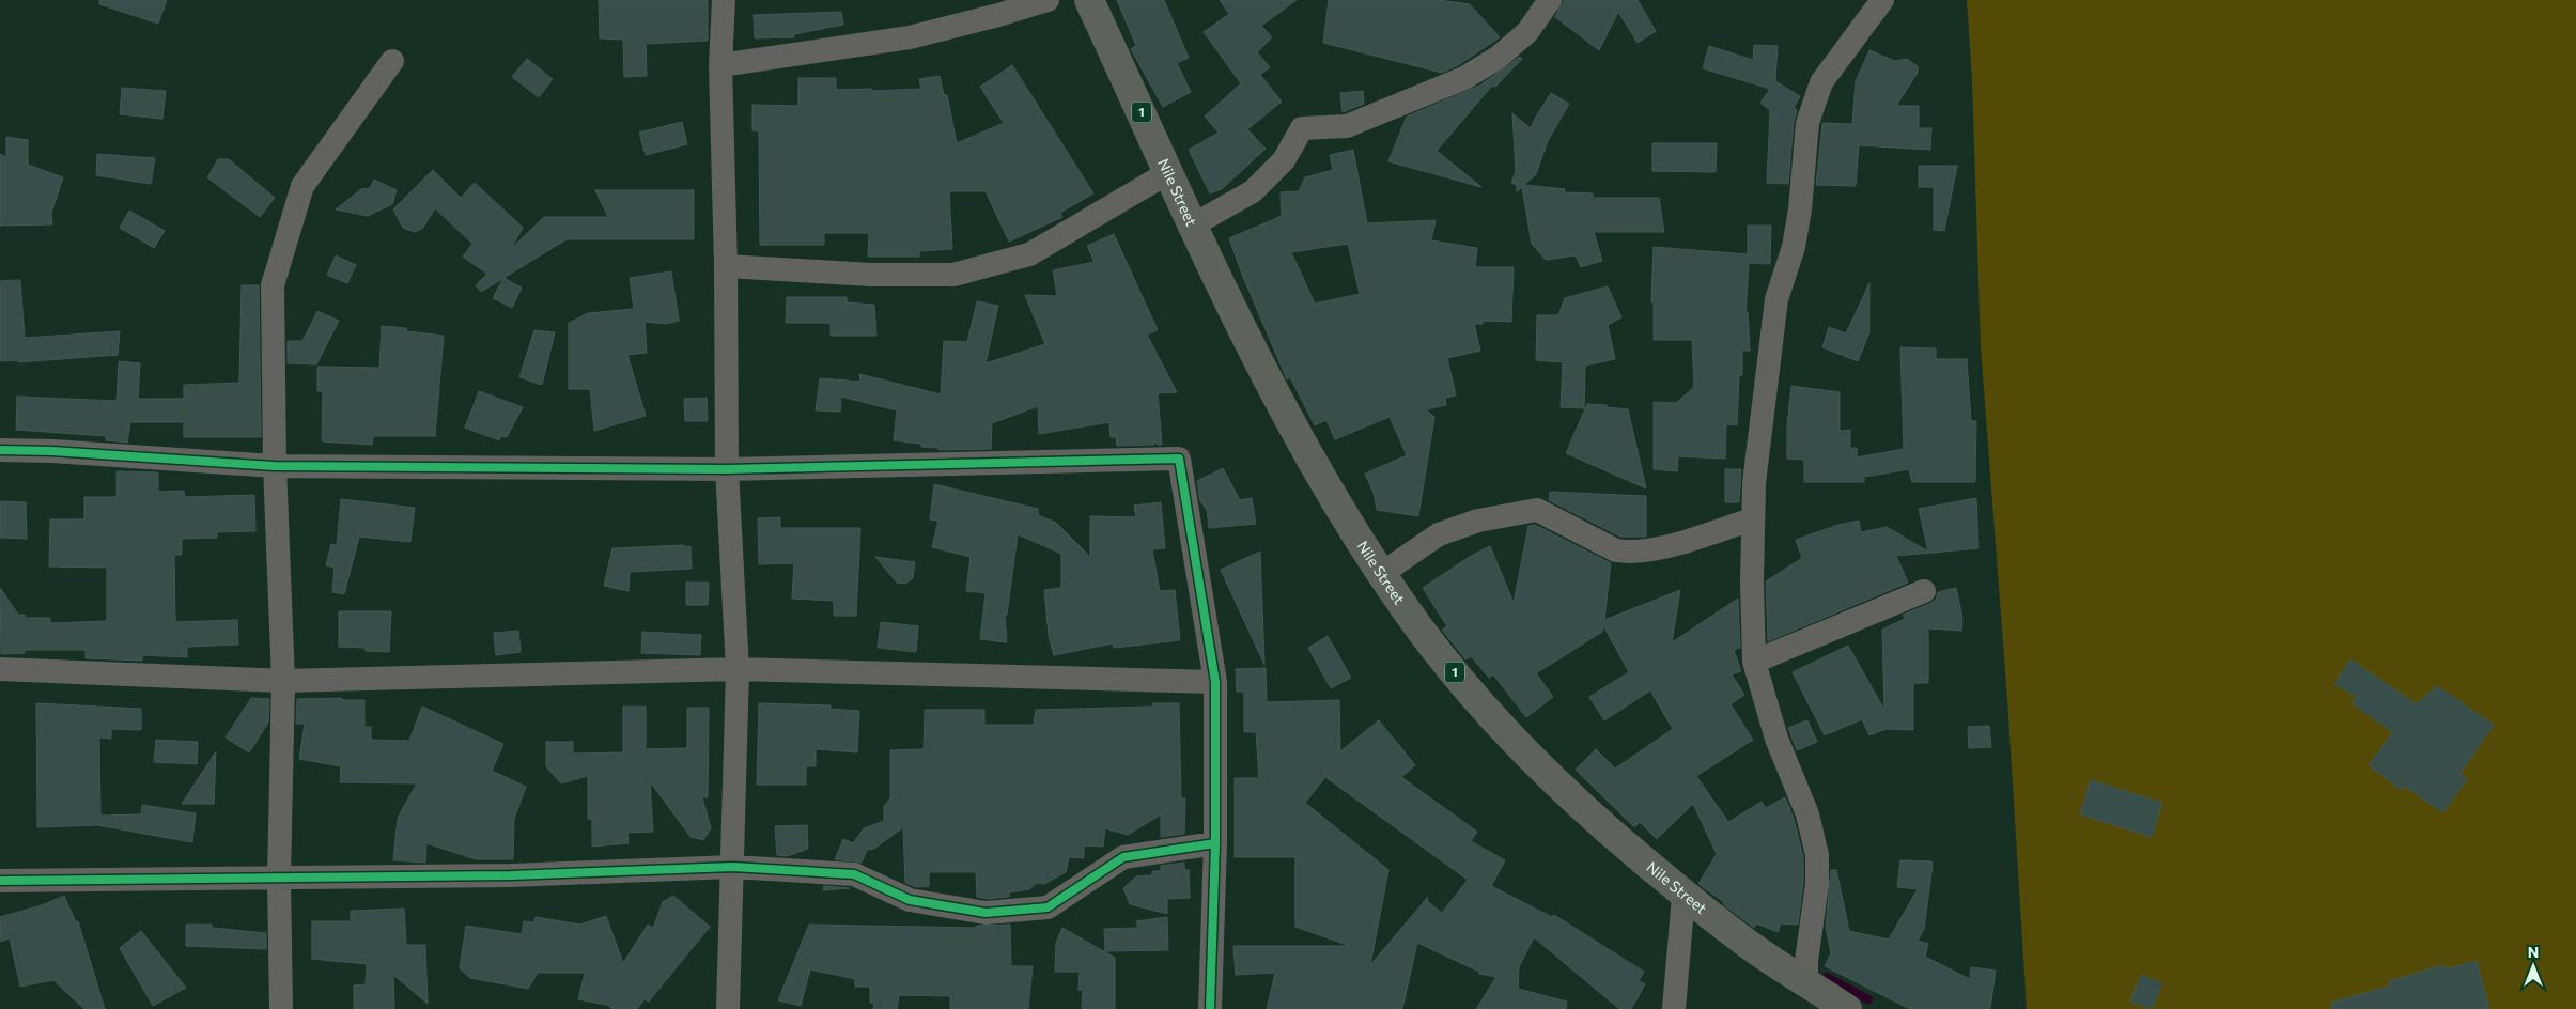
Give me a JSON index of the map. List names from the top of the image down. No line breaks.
{"streets":{"main road":["1","Nile Street"]},"north":"top"}
